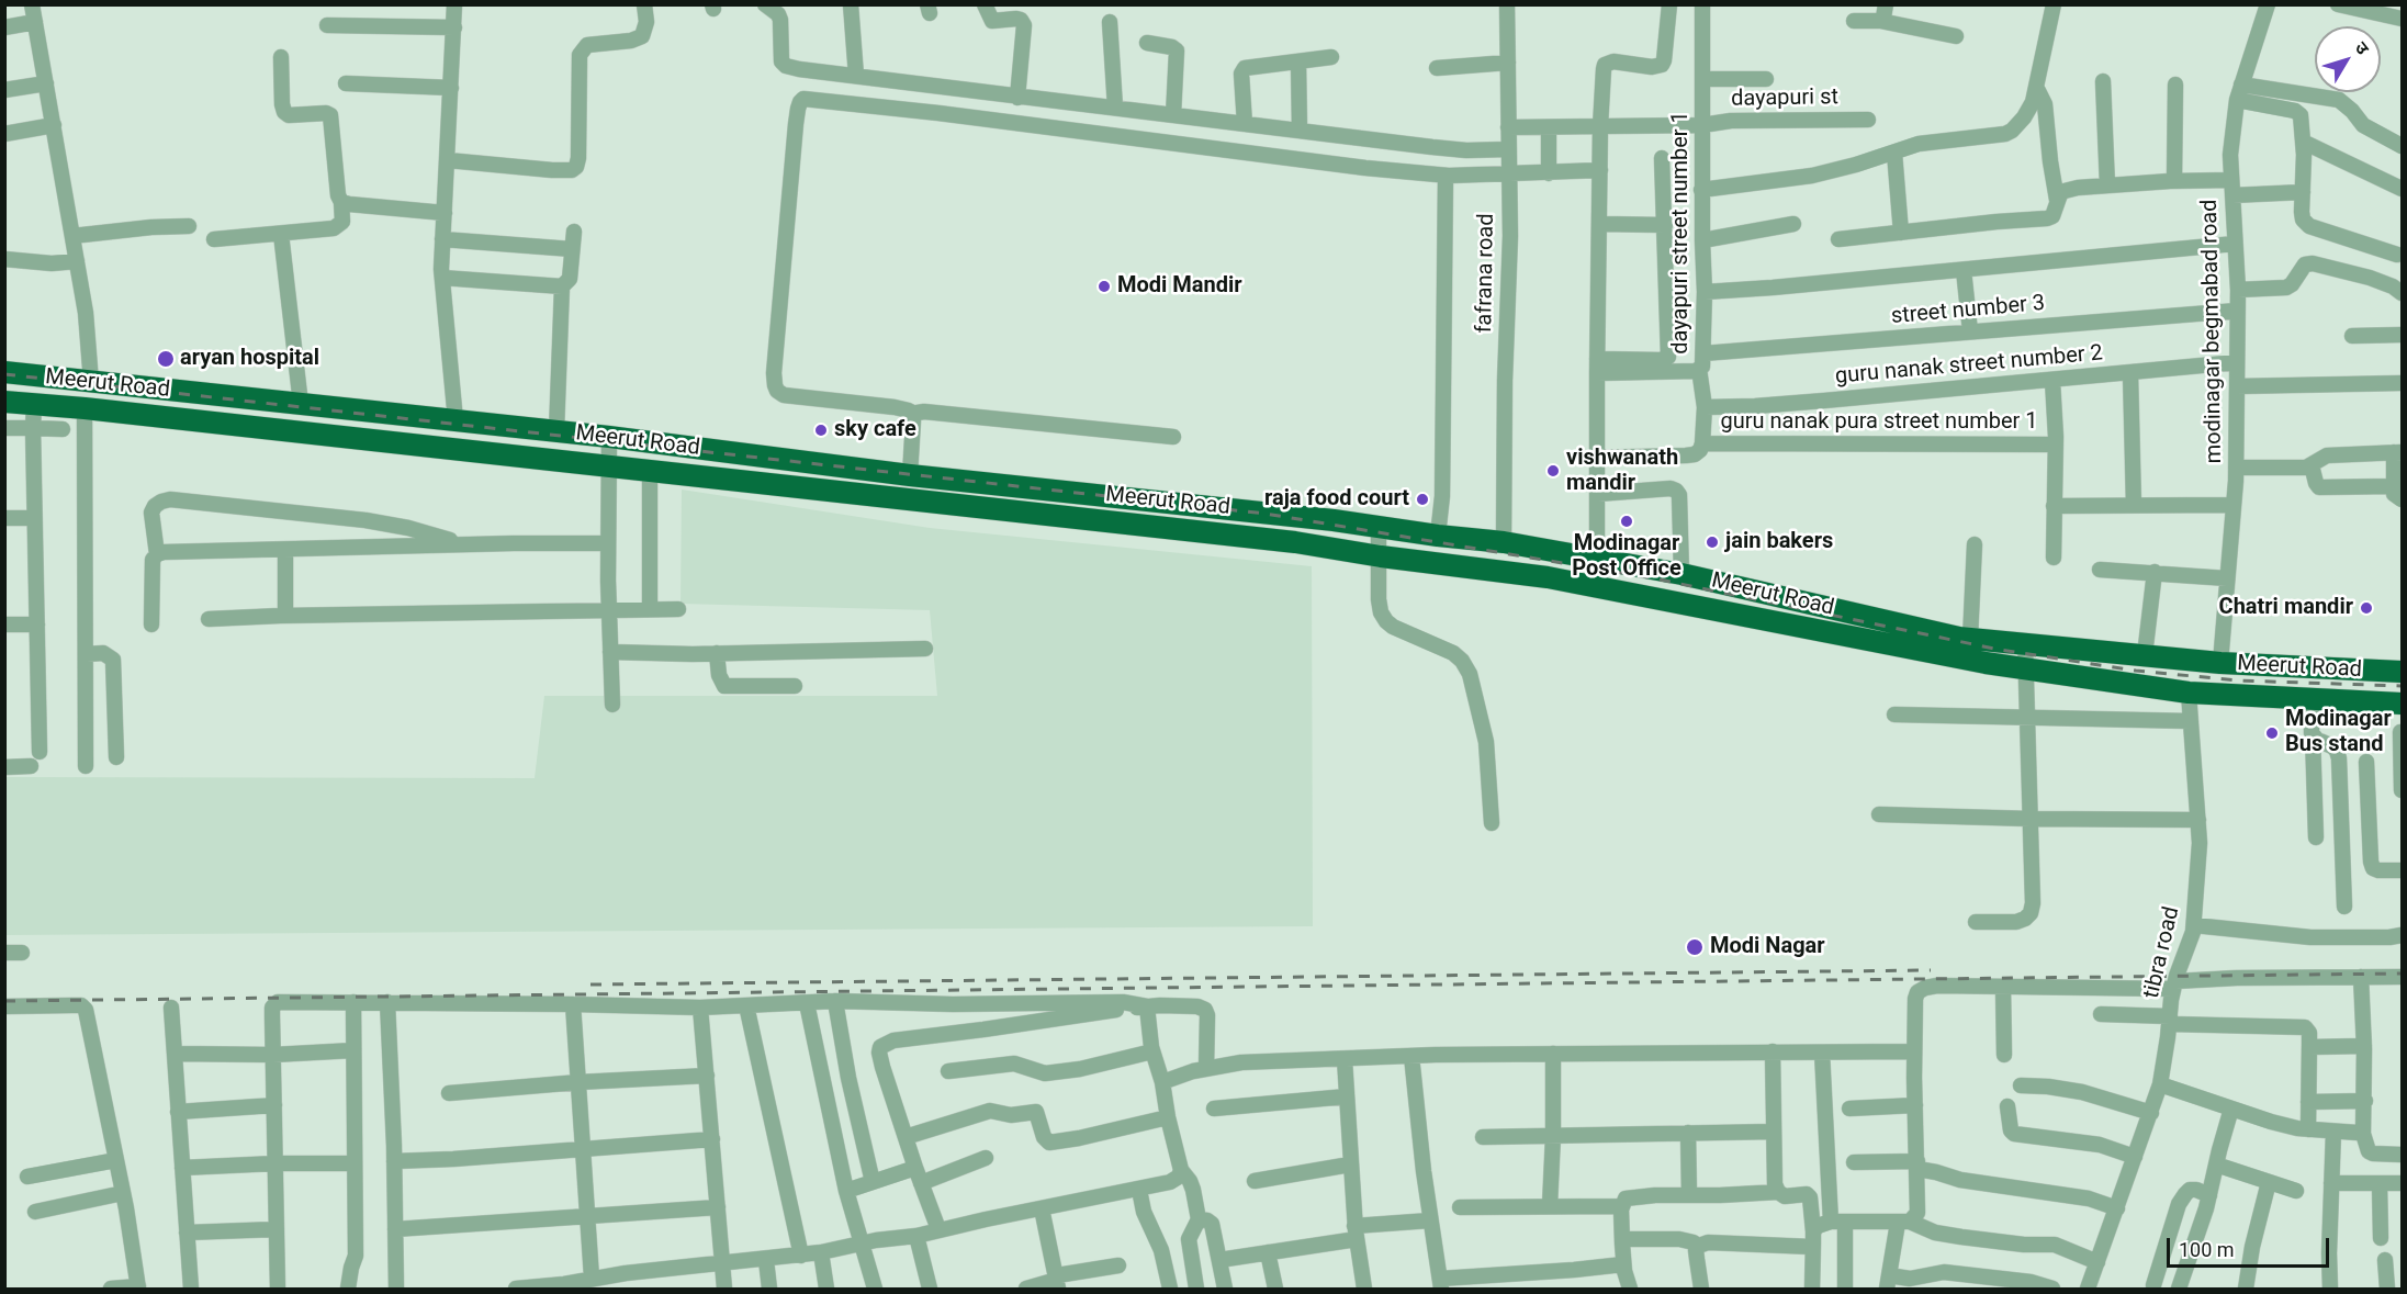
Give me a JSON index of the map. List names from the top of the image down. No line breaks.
{"streets":{"highway":["Meerut Road"],"street":["dayapuri st","dayapuri street number 1","fafrana road","street number 3","modinagar begmabad road","guru nanak street number 2","guru nanak pura street number 1","tibra road"]},"crossings":[["dayapuri st","dayapuri street number 1"],["dayapuri st","fafrana road"],["dayapuri street number 1","street number 3"],["fafrana road","Meerut Road"],["street number 3","modinagar begmabad road"],["modinagar begmabad road","guru nanak street number 2"],["modinagar begmabad road","Meerut Road"],["Meerut Road","tibra road"]],"places":["Modi Mandir","aryan hospital","sky cafe","vishwanath mandir","raja food court","Modinagar Post Office","jain bakers","Chatri mandir","Modinagar Bus stand","Modi Nagar"],"scale_bar":"100 m","north":"top right"}
